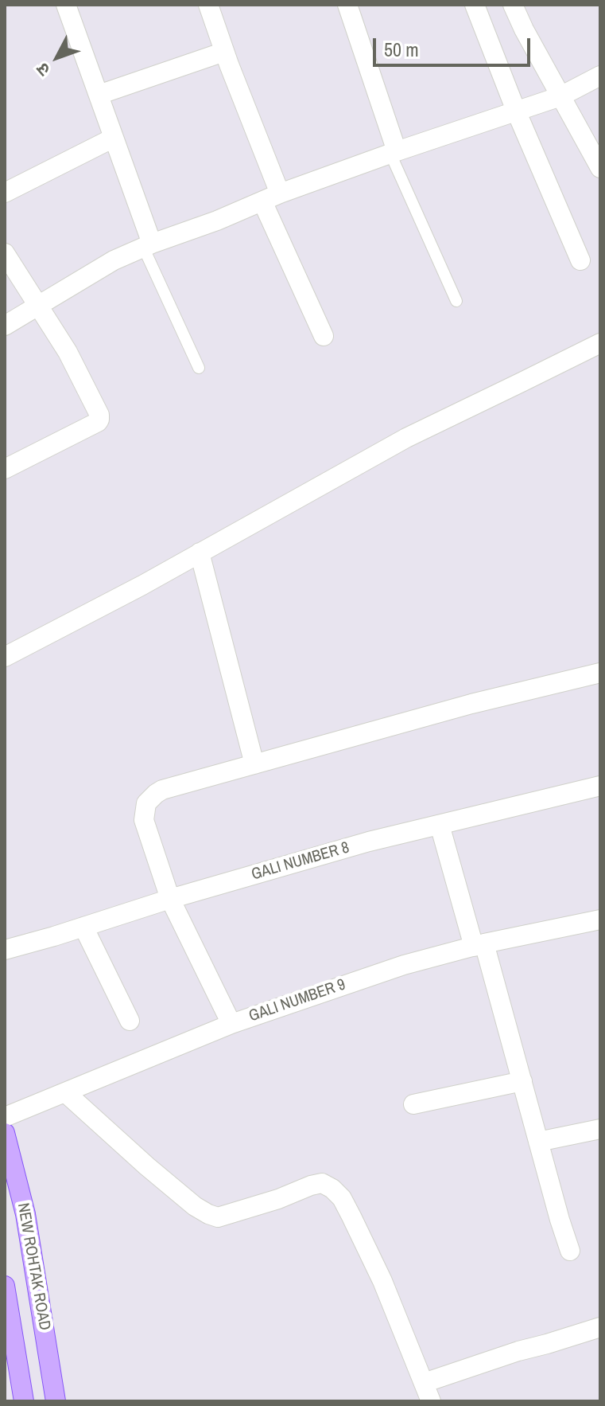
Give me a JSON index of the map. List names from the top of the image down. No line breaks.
{"streets":{"main road":["NEW ROHTAK ROAD"],"street":["GALI NUMBER 8","GALI NUMBER 9"]},"scale_bar":"50 m","north":"bottom left"}
